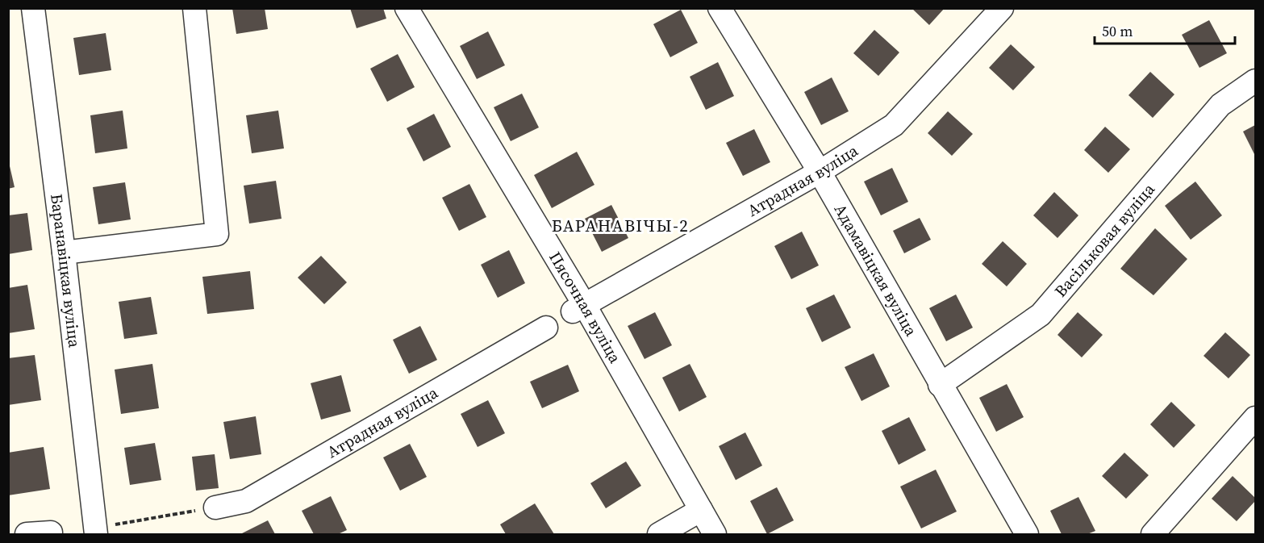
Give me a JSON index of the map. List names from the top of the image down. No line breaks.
{"streets":{"street":["Атрадная вуліца","Васільковая вуліца","Адамавіцкая вуліца","Баранавіцкая вуліца","Пясочная вуліца"]},"crossings":[["Атрадная вуліца","Адамавіцкая вуліца"],["Атрадная вуліца","Пясочная вуліца"],["Васільковая вуліца","Адамавіцкая вуліца"]],"districts":["БАРАНАВІЧЫ-2"],"scale_bar":"50 m"}
